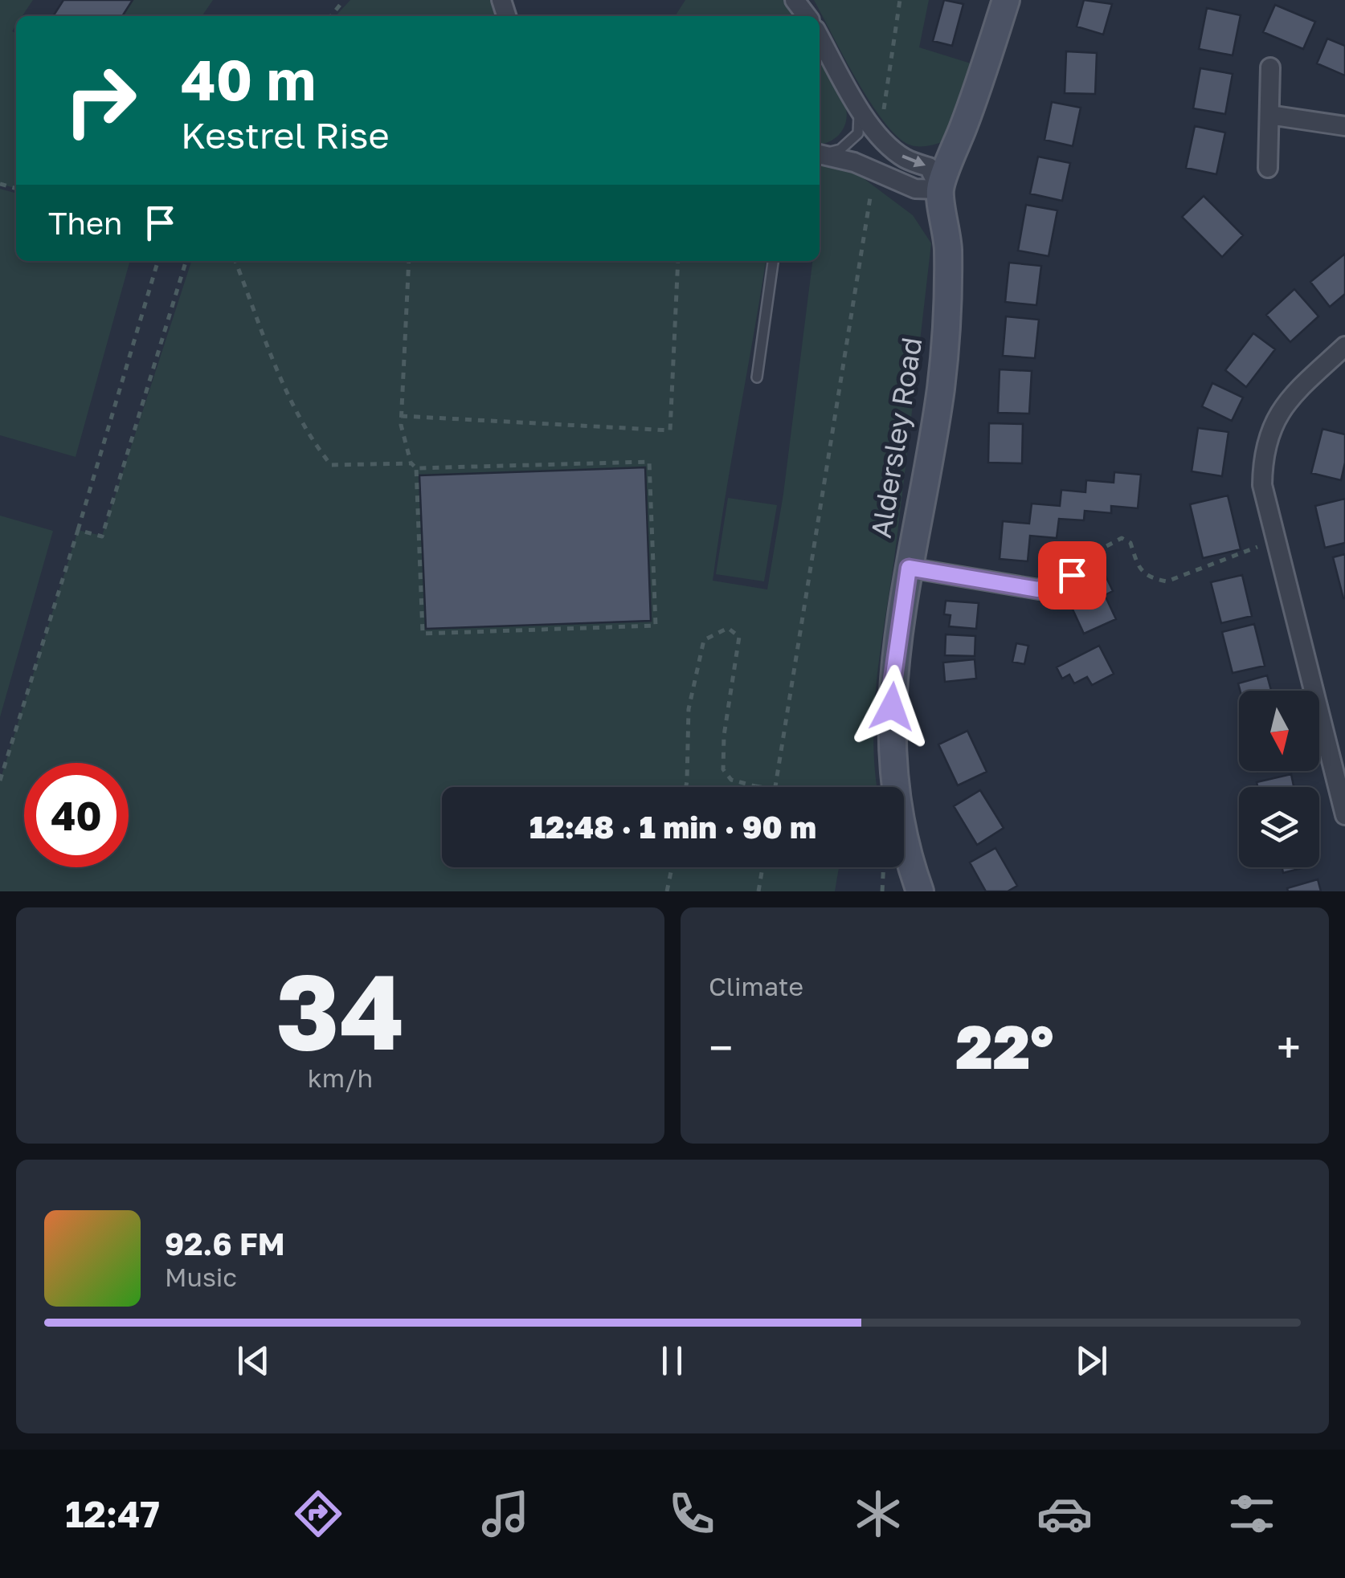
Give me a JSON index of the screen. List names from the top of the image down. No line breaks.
{"streets":{"street":["Aldersley Road"]},"north":"bottom","page":{"turn":["40 m","Kestrel Rise"],"then":"Then","limit":"40","trip":"12:48 · 1 min · 90 m","tile":[["34","km/h"],"Climate"],"heat":["−","22°","+"],"song":["92.6 FM","Music"],"tabs":"12:47"}}
